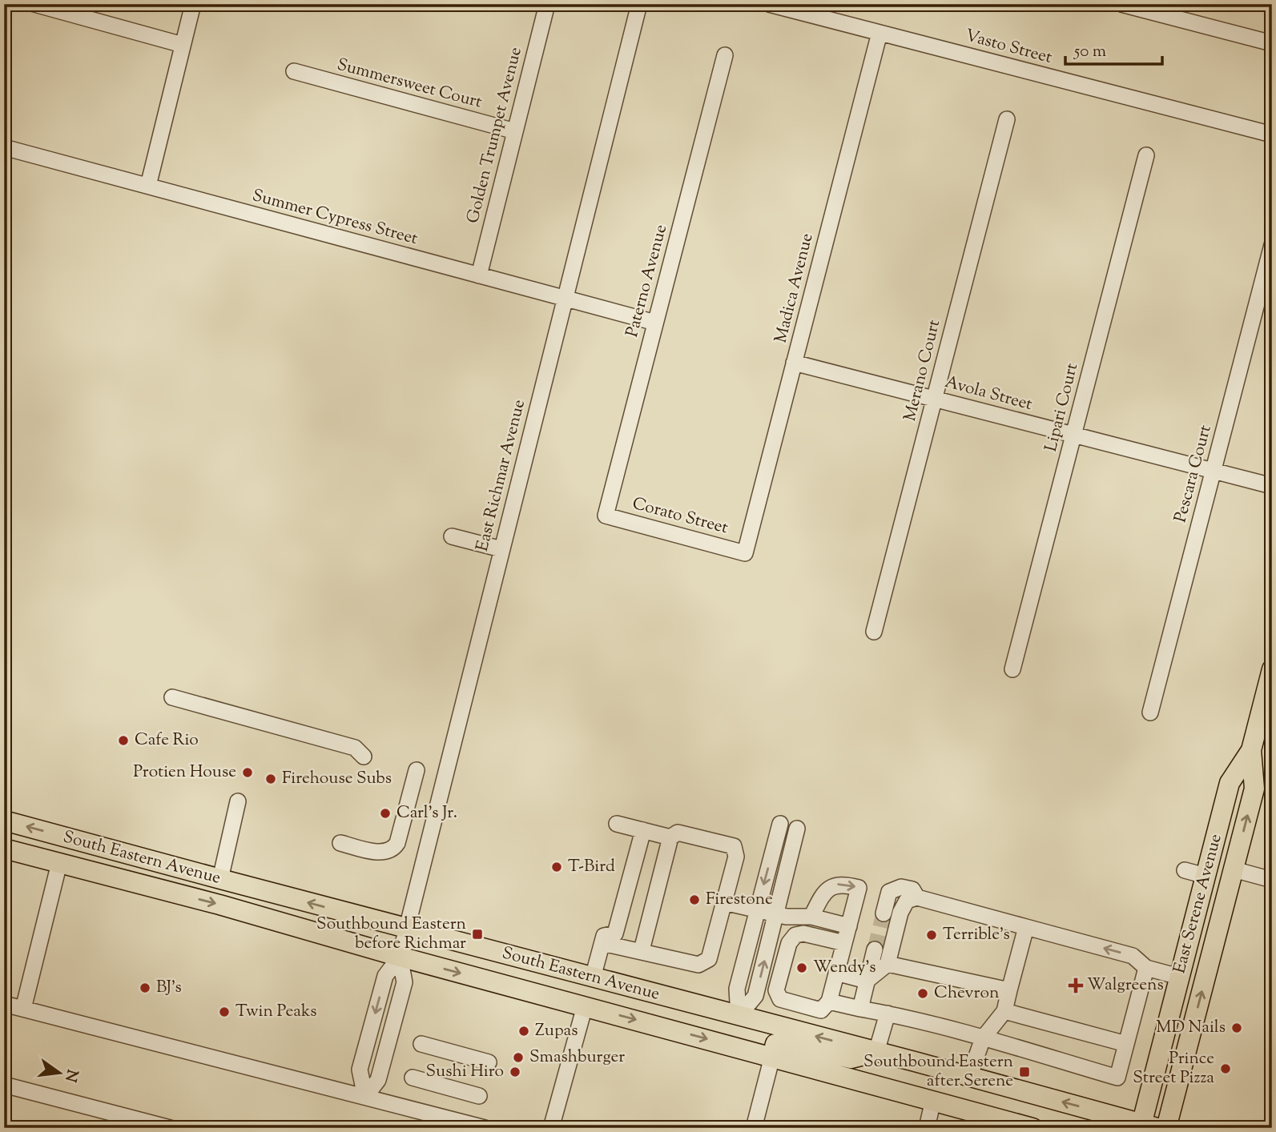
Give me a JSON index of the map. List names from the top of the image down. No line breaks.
{"streets":{"main road":["South Eastern Avenue","East Serene Avenue"],"street":["Vasto Street","Summersweet Court","Golden Trumpet Avenue","Summer Cypress Street","Paterno Avenue","Madica Avenue","Merano Court","Avola Street","Lipari Court","Pescara Court","East Richmar Avenue","Corato Street"]},"crossings":[["Vasto Street","Madica Avenue"],["Summersweet Court","Golden Trumpet Avenue"],["Golden Trumpet Avenue","Summer Cypress Street"],["Summer Cypress Street","Paterno Avenue"],["Summer Cypress Street","East Richmar Avenue"],["Paterno Avenue","Corato Street"],["Madica Avenue","Avola Street"],["Madica Avenue","Corato Street"],["Merano Court","Avola Street"],["Avola Street","Lipari Court"],["Avola Street","Pescara Court"],["East Richmar Avenue","South Eastern Avenue"],["South Eastern Avenue","East Serene Avenue"]],"places":{"other":["Cafe Rio","Protien House","Firehouse Subs","Carl's Jr.","T-Bird","Firestone","Terrible's","Wendy's","BJ's","Chevron","Twin Peaks","MD Nails","Zupas","Smashburger","Prince Street Pizza","Sushi Hiro"],"transit":["Southbound Eastern before Richmar","Southbound Eastern after Serene"],"health":["Walgreens"]},"scale_bar":"50 m","north":"right"}
